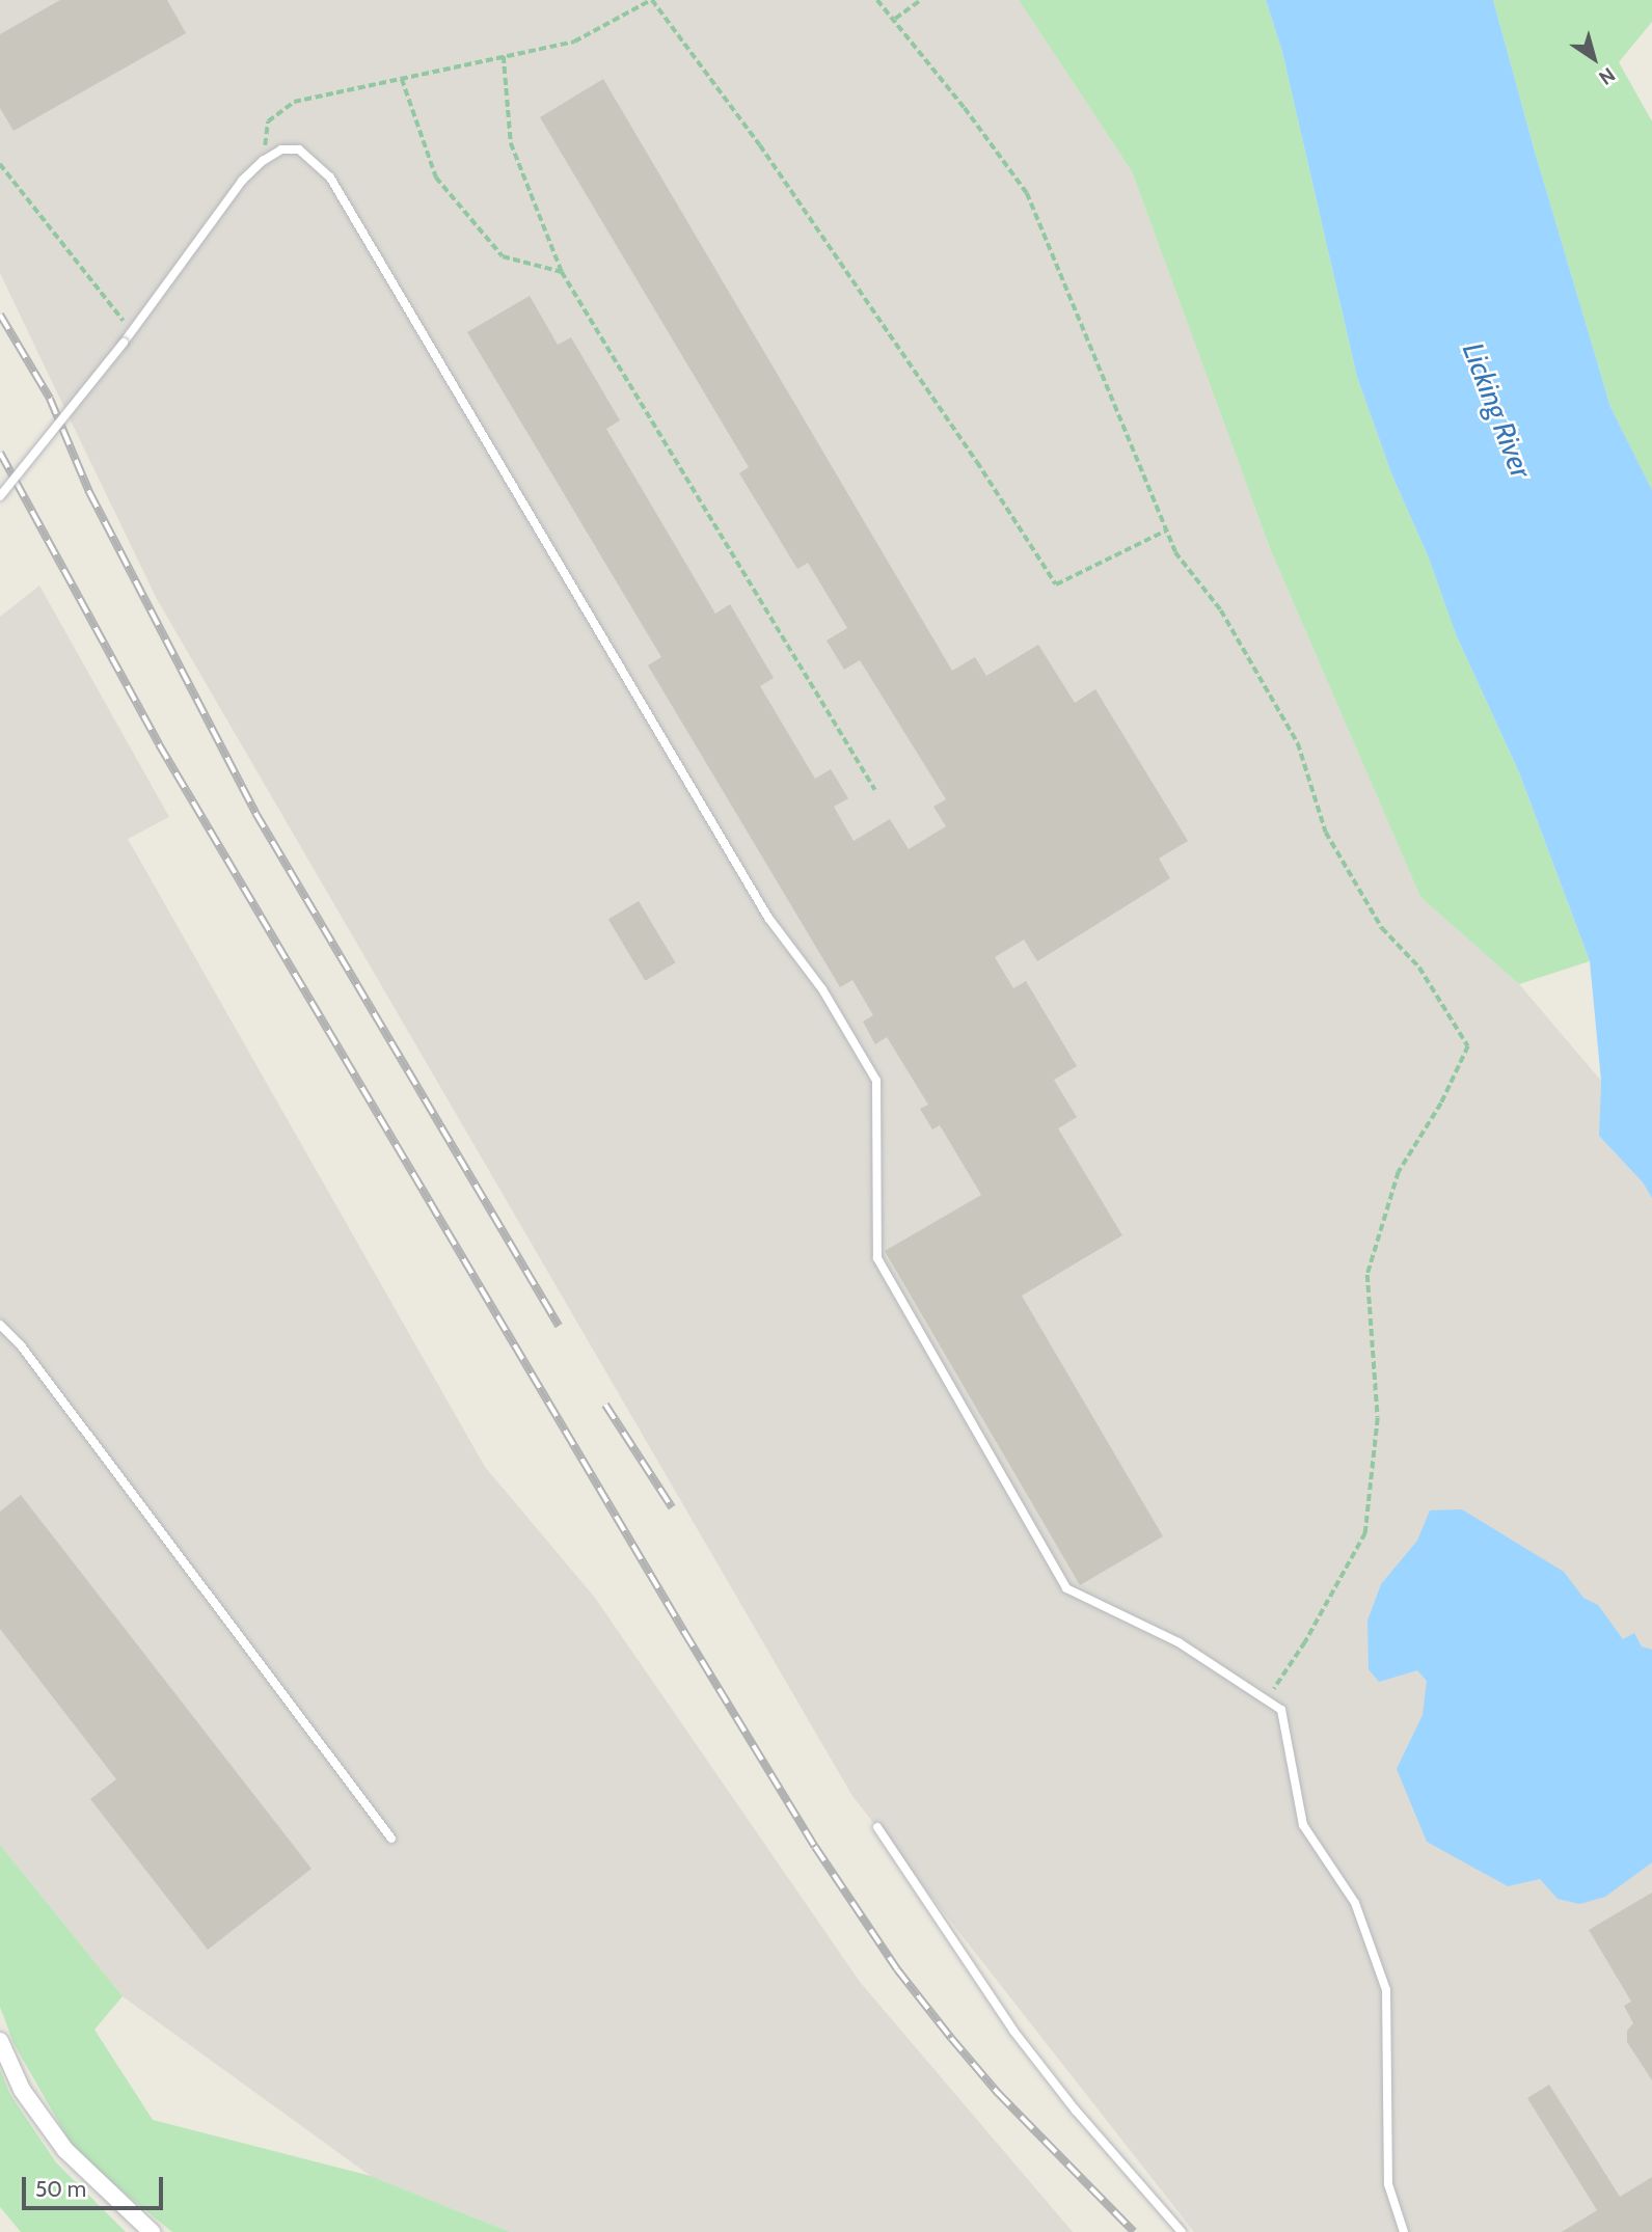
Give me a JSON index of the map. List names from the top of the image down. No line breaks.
{"water":["Licking River"],"scale_bar":"50 m","north":"bottom right"}
